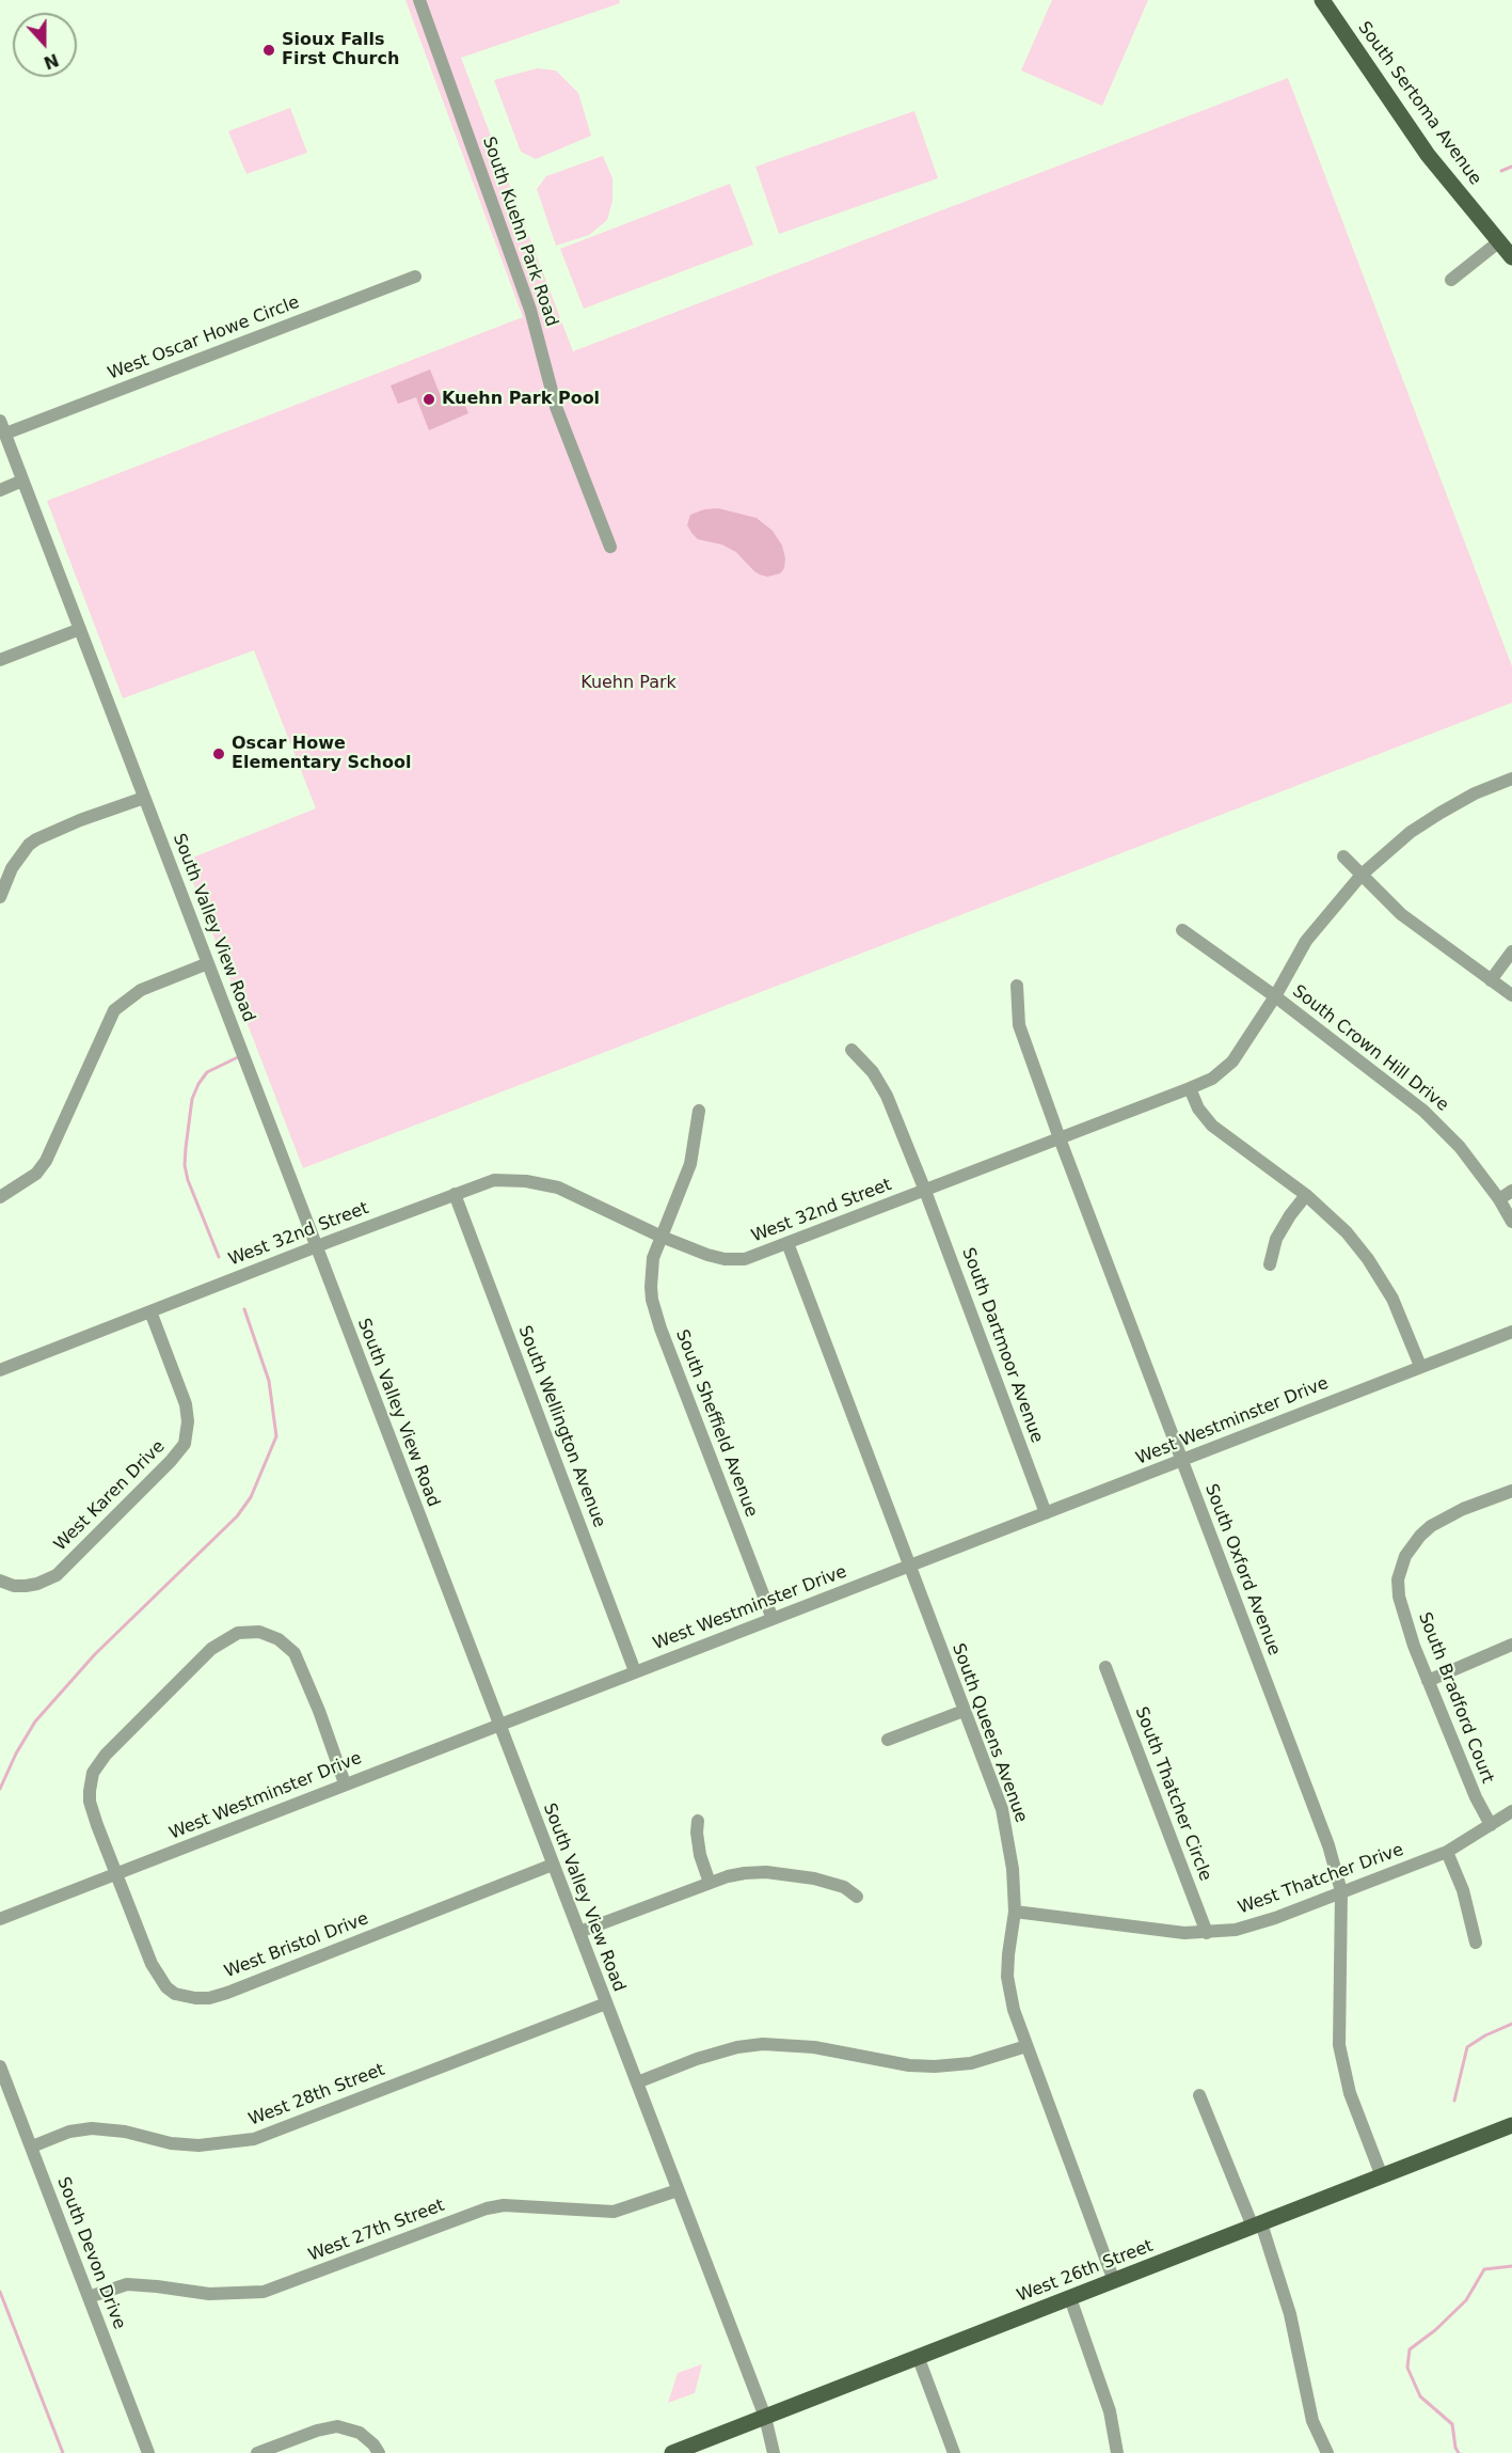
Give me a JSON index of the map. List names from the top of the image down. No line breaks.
{"streets":{"main road":["South Sertoma Avenue","West 26th Street"],"street":["South Kuehn Park Road","West Oscar Howe Circle","South Valley View Road","South Crown Hill Drive","West 32nd Street","South Dartmoor Avenue","West Westminster Drive","South Sheffield Avenue","South Wellington Avenue","West Karen Drive","South Oxford Avenue","South Bradford Court","South Queens Avenue","South Thatcher Circle","West Thatcher Drive","West Bristol Drive","West 28th Street","West 27th Street","South Devon Drive"]},"crossings":[["West Oscar Howe Circle","South Valley View Road"],["South Valley View Road","West 32nd Street"],["South Valley View Road","West Westminster Drive"],["South Valley View Road","West Bristol Drive"],["South Valley View Road","West 28th Street"],["South Valley View Road","West 27th Street"],["South Valley View Road","West 26th Street"],["South Crown Hill Drive","West 32nd Street"],["West 32nd Street","South Dartmoor Avenue"],["West 32nd Street","South Sheffield Avenue"],["West 32nd Street","South Wellington Avenue"],["West 32nd Street","West Karen Drive"],["West 32nd Street","South Oxford Avenue"],["West 32nd Street","South Queens Avenue"],["South Dartmoor Avenue","West Westminster Drive"],["West Westminster Drive","South Sheffield Avenue"],["West Westminster Drive","South Wellington Avenue"],["West Westminster Drive","South Oxford Avenue"],["West Westminster Drive","South Queens Avenue"],["West Westminster Drive","West Bristol Drive"],["South Oxford Avenue","West Thatcher Drive"],["South Oxford Avenue","West 26th Street"],["South Bradford Court","West Thatcher Drive"],["South Queens Avenue","West Thatcher Drive"],["South Queens Avenue","West 26th Street"],["South Thatcher Circle","West Thatcher Drive"],["West 28th Street","South Devon Drive"],["West 27th Street","South Devon Drive"]],"parks":["Kuehn Park"],"places":["Sioux Falls First Church","Kuehn Park Pool","Oscar Howe Elementary School"],"north":"bottom"}
